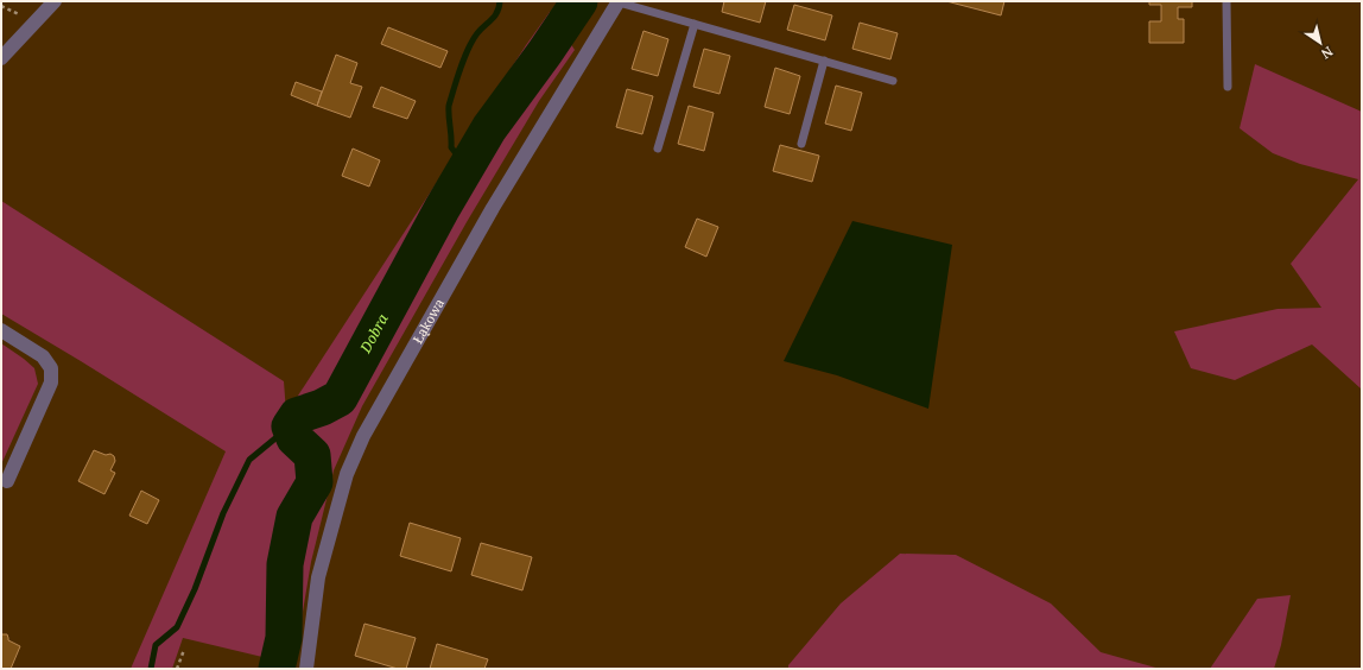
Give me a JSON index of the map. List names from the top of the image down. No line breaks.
{"streets":{"street":["Łąkowa"]},"water":["Dobra"],"north":"bottom right"}
